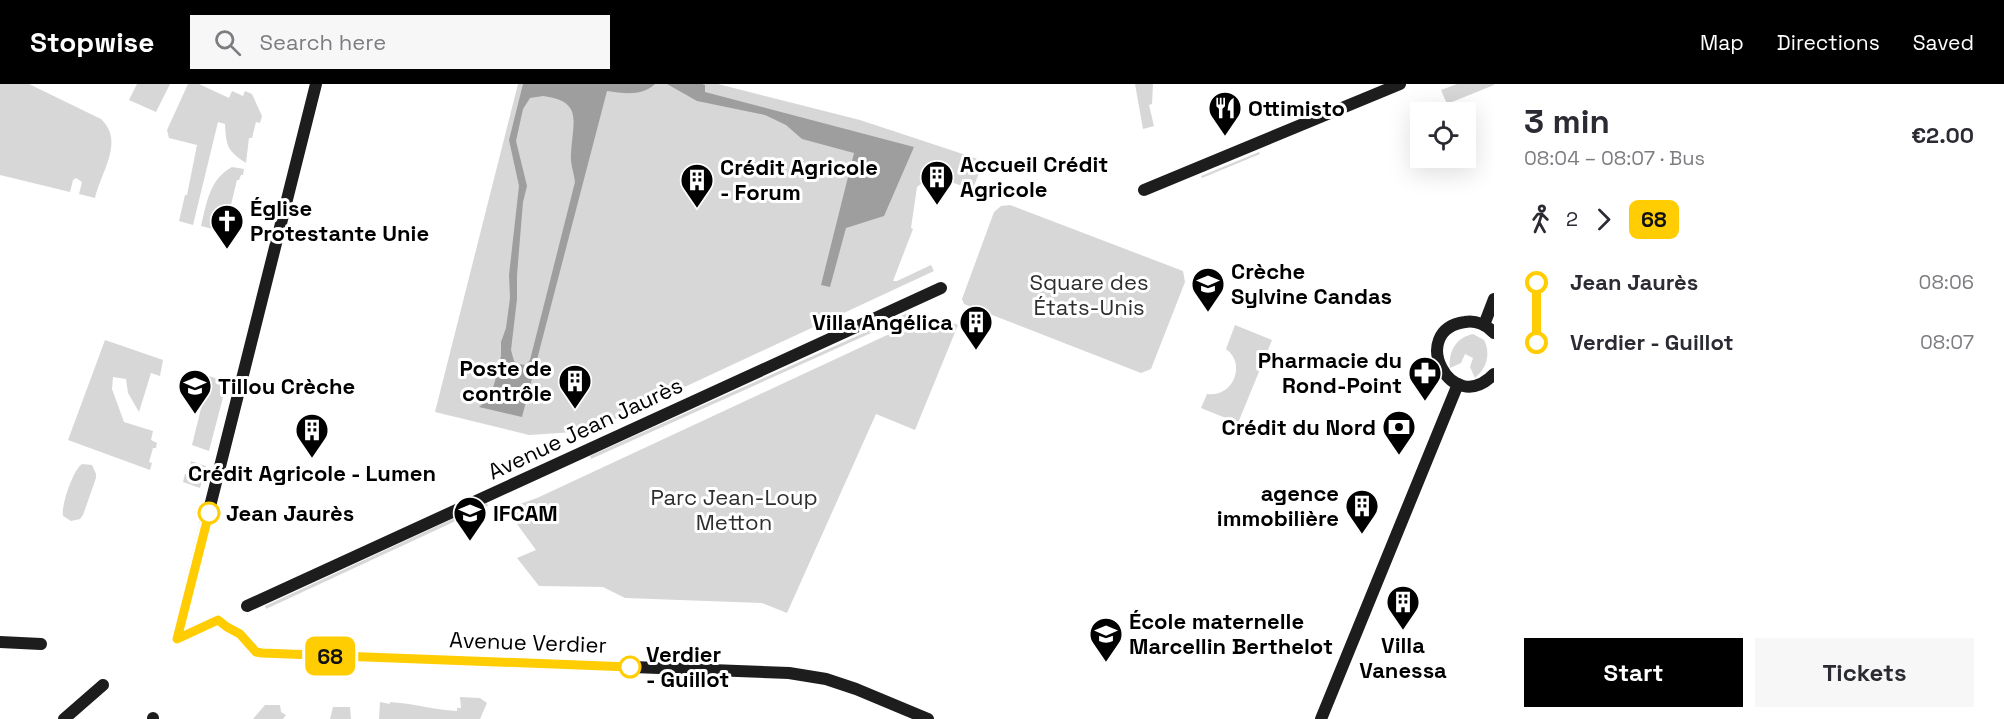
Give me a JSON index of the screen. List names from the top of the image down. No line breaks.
{"streets":{"street":["Avenue Jean Jaurès","Avenue Verdier"]},"parks":["Square des États-Unis","Parc Jean-Loup Metton"],"places":{"restaurant":["Ottimisto"],"building":["Accueil Crédit Agricole","Crédit Agricole - Forum","Villa Angélica","Poste de contrôle","Crédit Agricole - Lumen","agence immobilière","Villa Vanessa"],"church":["Église Protestante Unie"],"school or university":["Crèche Sylvine Candas","Tillou Crèche","IFCAM","École maternelle Marcellin Berthelot"],"pharmacy":["Pharmacie du Rond-Point"],"bank":["Crédit du Nord"],"other":["Jean Jaurès","Verdier - Guillot"]},"lines":["bus line 68"],"page":{"header":"Stopwise","search":"Search here","nav":["Map","Directions","Saved"],"on_map":"68","heading":["3 min","08:04 – 08:07 · Bus","€2.00"],"legs":["2","68"],"list":[{"name":"Jean Jaurès","value":"08:06"},{"name":"Verdier - Guillot","value":"08:07"}],"buttons":["Start","Tickets"]}}
